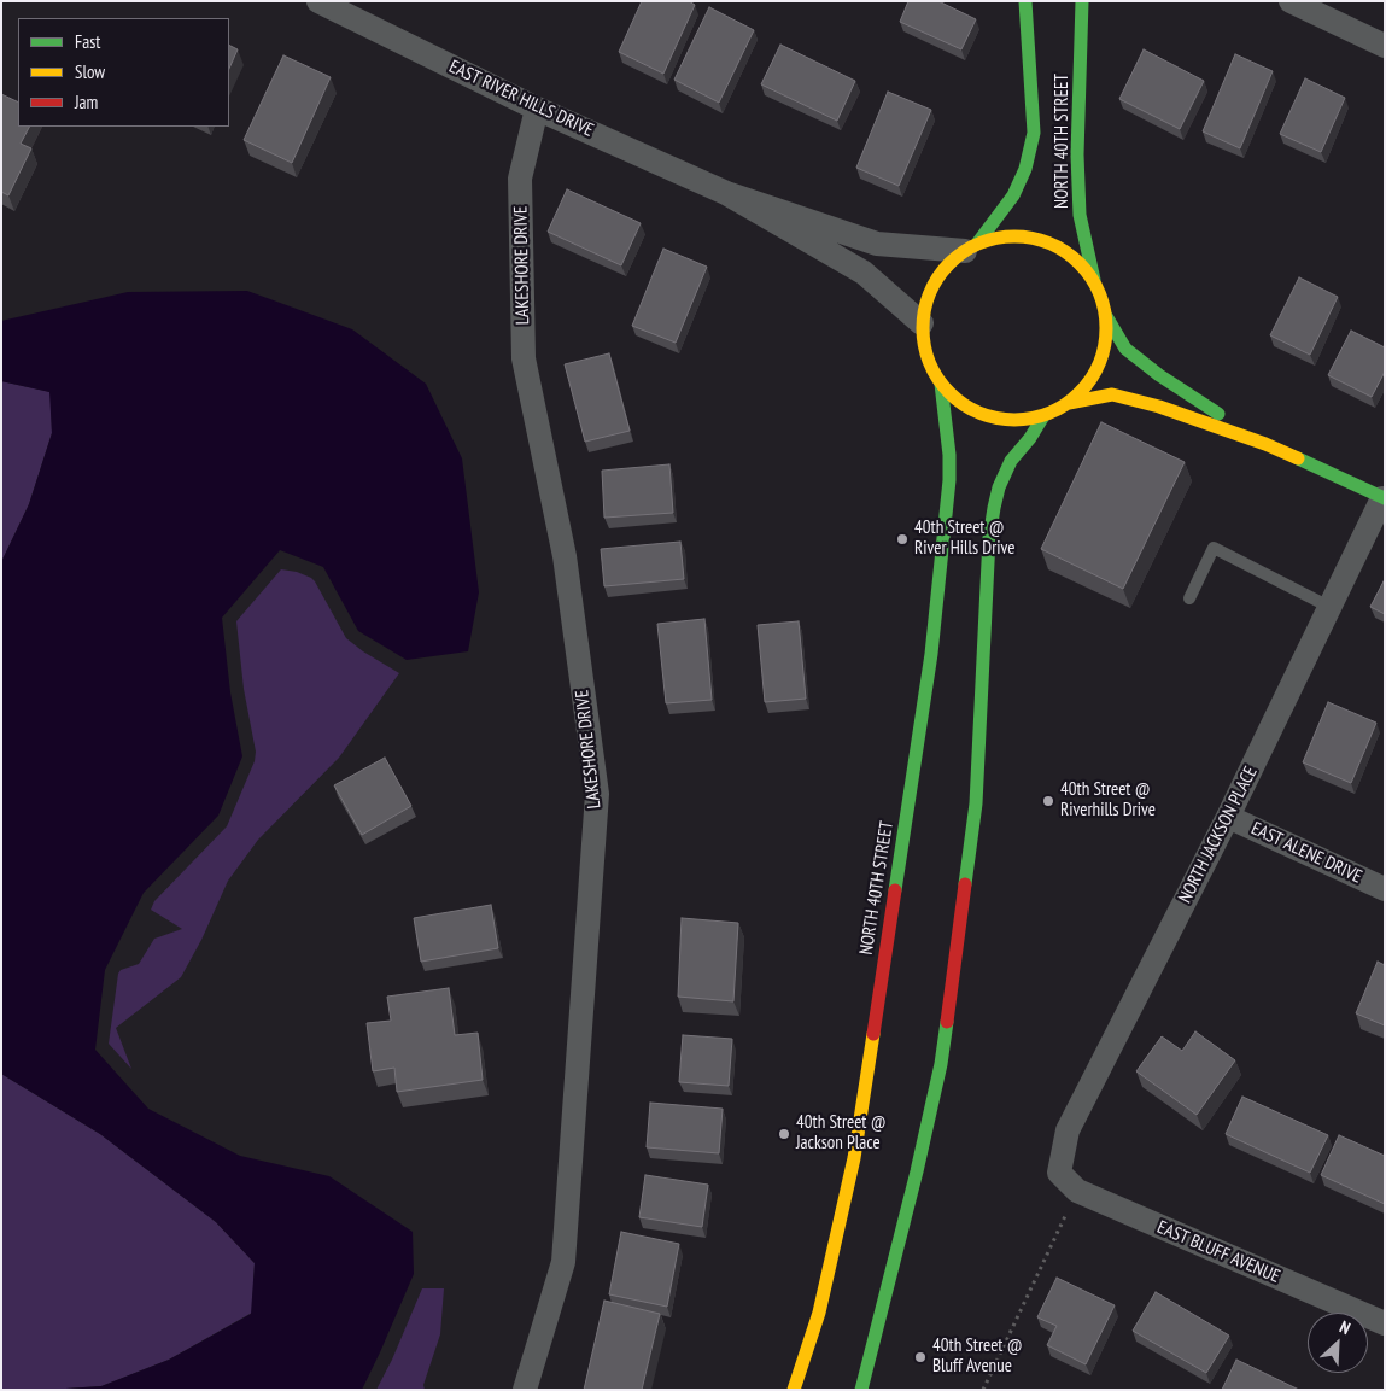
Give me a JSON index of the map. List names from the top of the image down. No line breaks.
{"streets":{"main road":["NORTH 40TH STREET"],"street":["EAST RIVER HILLS DRIVE","LAKESHORE DRIVE","NORTH JACKSON PLACE","EAST ALENE DRIVE","EAST BLUFF AVENUE"]},"crossings":[["EAST RIVER HILLS DRIVE","NORTH 40TH STREET"],["EAST RIVER HILLS DRIVE","LAKESHORE DRIVE"],["NORTH JACKSON PLACE","EAST ALENE DRIVE"],["NORTH JACKSON PLACE","EAST BLUFF AVENUE"]],"places":["40th Street @ River Hills Drive","40th Street @ Riverhills Drive","40th Street @ Jackson Place","40th Street @ Bluff Avenue"],"legend":["Fast","Slow","Jam"],"north":"top right"}
